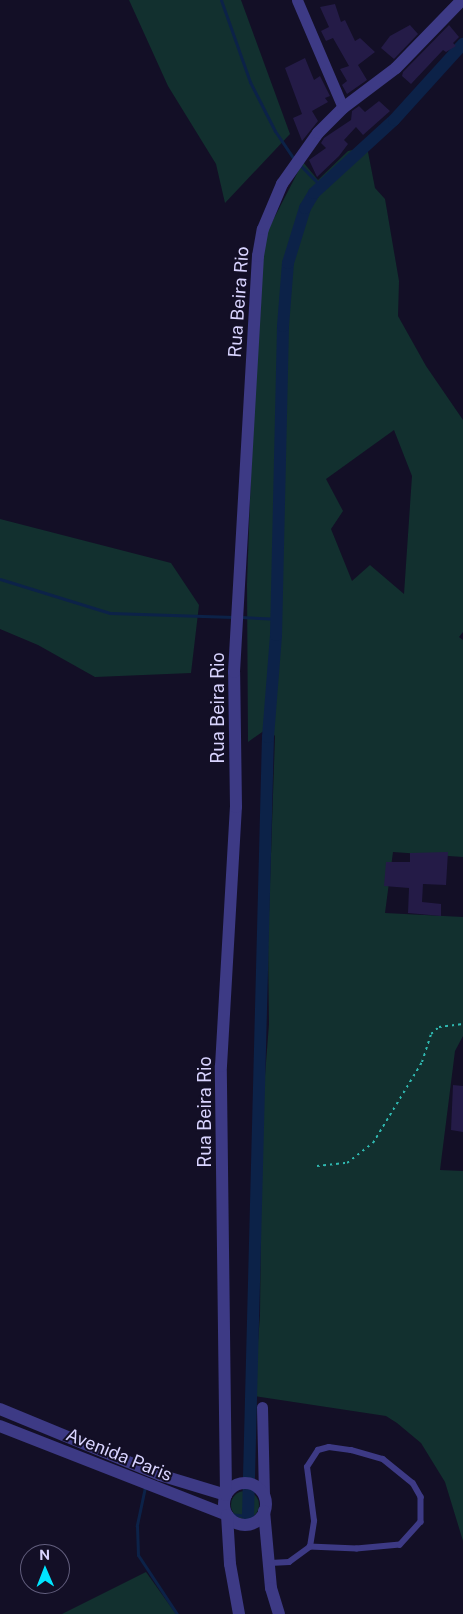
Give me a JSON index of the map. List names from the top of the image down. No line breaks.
{"streets":{"street":["Rua Beira Rio","Avenida Paris"]},"crossings":[["Rua Beira Rio","Avenida Paris"]],"north":"top"}
